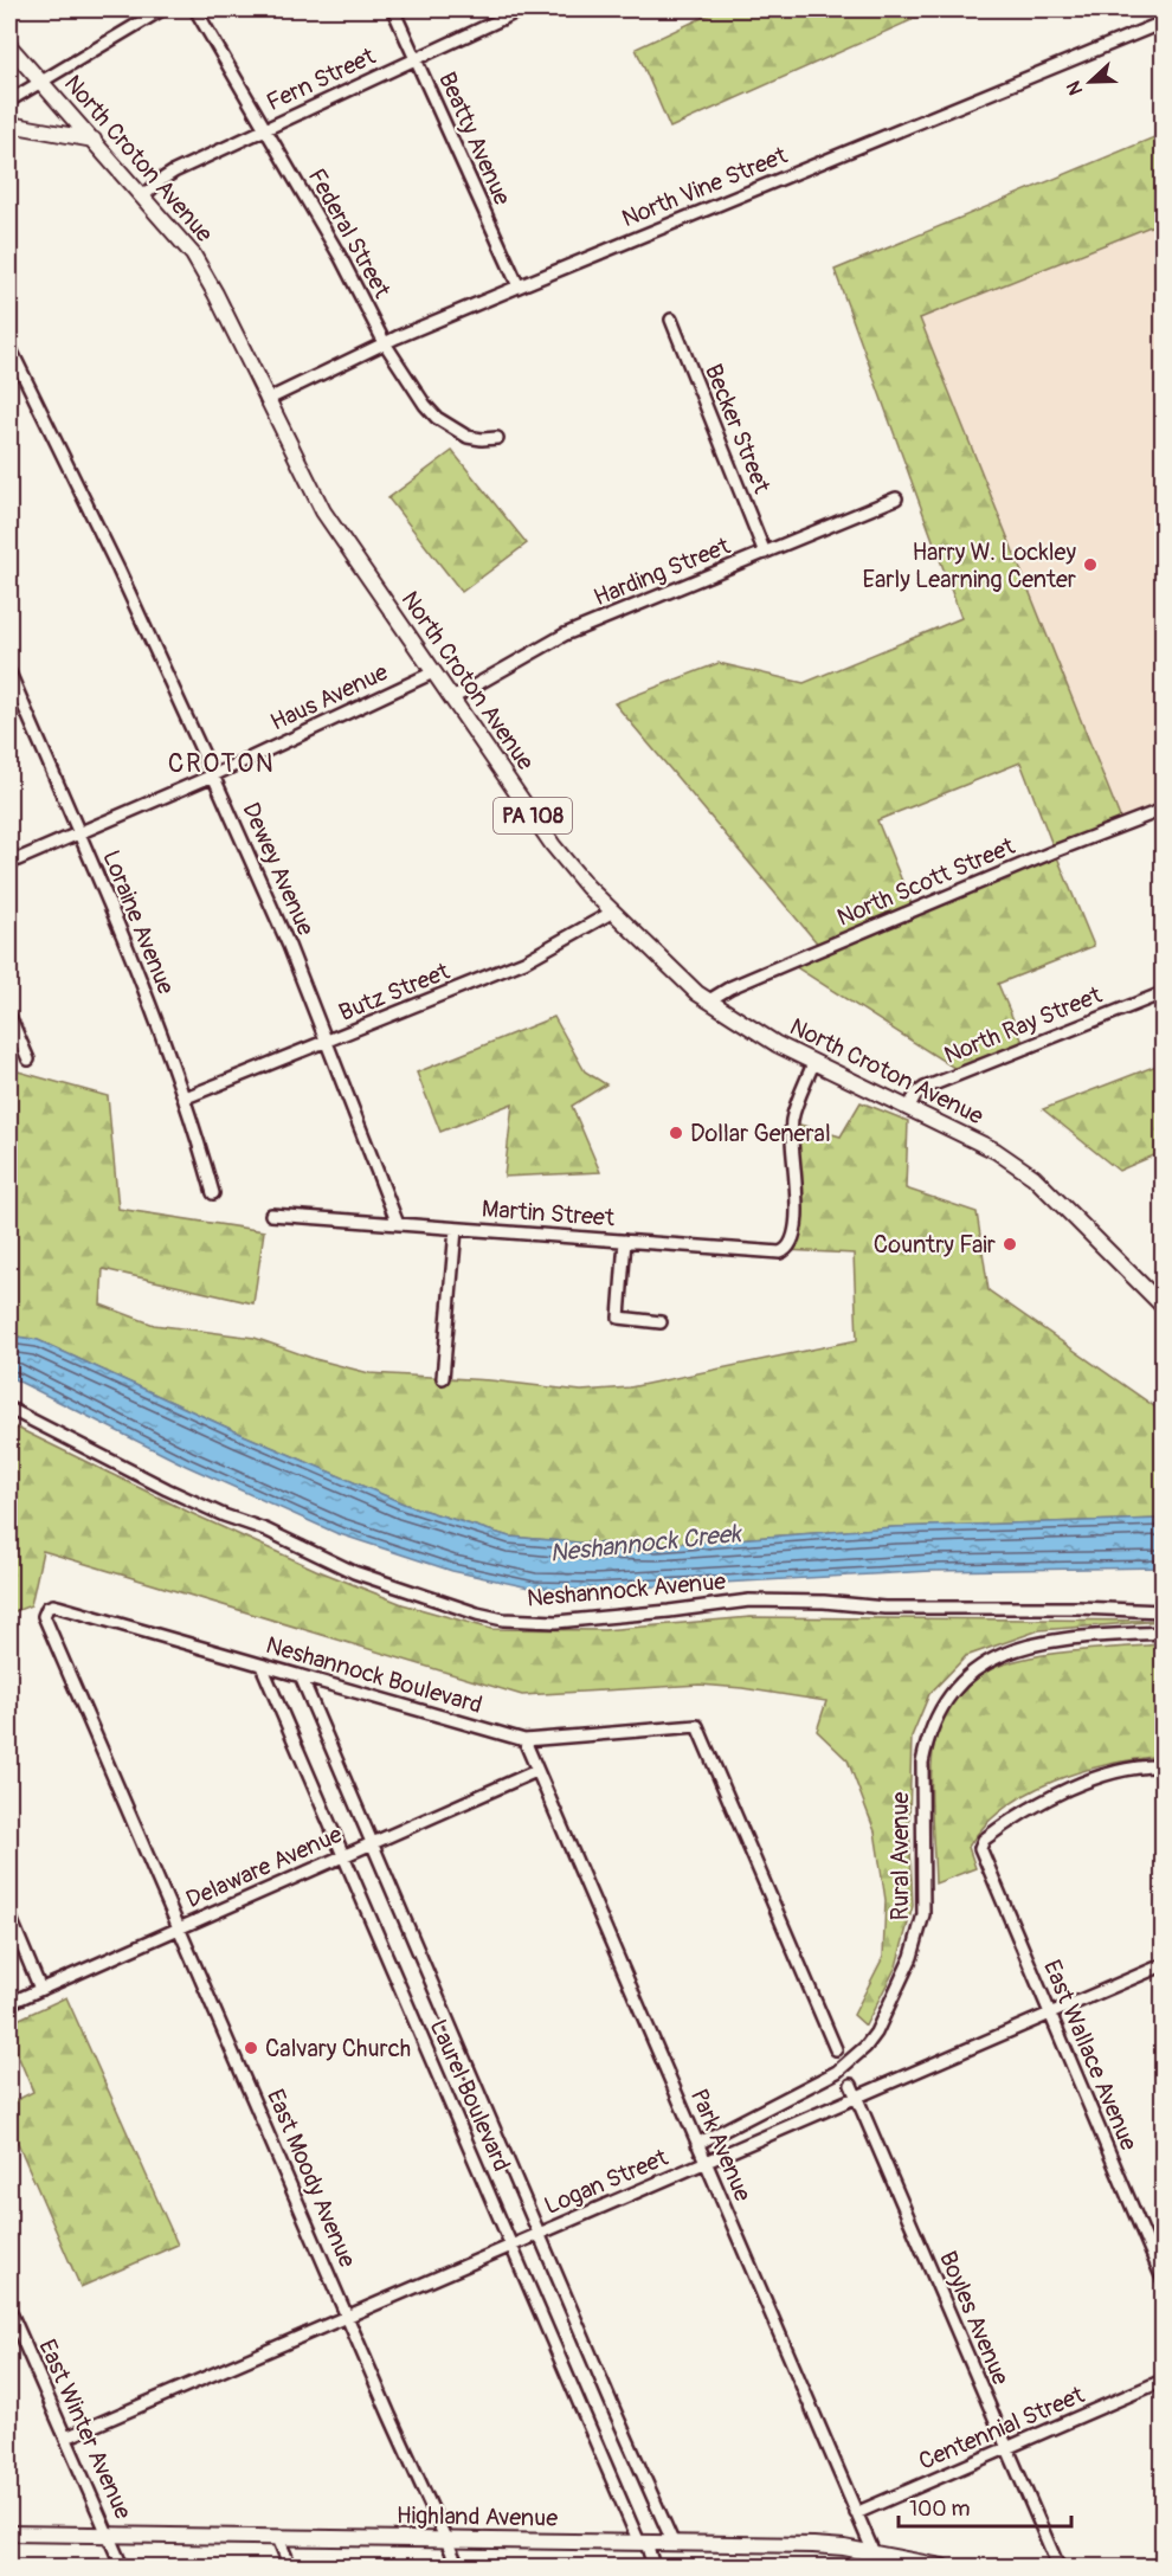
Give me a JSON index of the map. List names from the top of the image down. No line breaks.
{"streets":{"main road":["North Croton Avenue","PA 108","Highland Avenue"],"street":["Fern Street","Beatty Avenue","North Vine Street","Federal Street","Becker Street","Harding Street","Haus Avenue","Dewey Avenue","North Scott Street","Loraine Avenue","Butz Street","North Ray Street","Martin Street","Neshannock Avenue","Neshannock Boulevard","Rural Avenue","Delaware Avenue","East Wallace Avenue","Laurel Boulevard","Park Avenue","East Moody Avenue","Logan Street","Boyles Avenue","Centennial Street","East Winter Avenue"]},"crossings":[["Fern Street","Beatty Avenue"],["Fern Street","North Croton Avenue"],["Fern Street","Federal Street"],["Beatty Avenue","North Vine Street"],["North Croton Avenue","North Vine Street"],["North Croton Avenue","Harding Street"],["North Croton Avenue","Haus Avenue"],["North Croton Avenue","North Scott Street"],["North Croton Avenue","Butz Street"],["North Croton Avenue","North Ray Street"],["North Croton Avenue","Martin Street"],["North Vine Street","Federal Street"],["Becker Street","Harding Street"],["Haus Avenue","Dewey Avenue"],["Haus Avenue","Loraine Avenue"],["Dewey Avenue","Butz Street"],["Dewey Avenue","Martin Street"],["Loraine Avenue","Butz Street"],["Neshannock Boulevard","Laurel Boulevard"],["Neshannock Boulevard","Park Avenue"],["Neshannock Boulevard","East Moody Avenue"],["Rural Avenue","Park Avenue"],["Delaware Avenue","Laurel Boulevard"],["Delaware Avenue","Park Avenue"],["Delaware Avenue","East Moody Avenue"],["East Wallace Avenue","Logan Street"],["Laurel Boulevard","Logan Street"],["Laurel Boulevard","Highland Avenue"],["Park Avenue","Logan Street"],["Park Avenue","Centennial Street"],["Park Avenue","Highland Avenue"],["East Moody Avenue","Logan Street"],["East Moody Avenue","Highland Avenue"],["Logan Street","Boyles Avenue"],["Logan Street","East Winter Avenue"],["Boyles Avenue","Centennial Street"],["East Winter Avenue","Highland Avenue"]],"districts":["CROTON"],"water":["Neshannock Creek"],"places":["Harry W. Lockley Early Learning Center","Dollar General","Country Fair","Calvary Church"],"scale_bar":"100 m","north":"left"}
